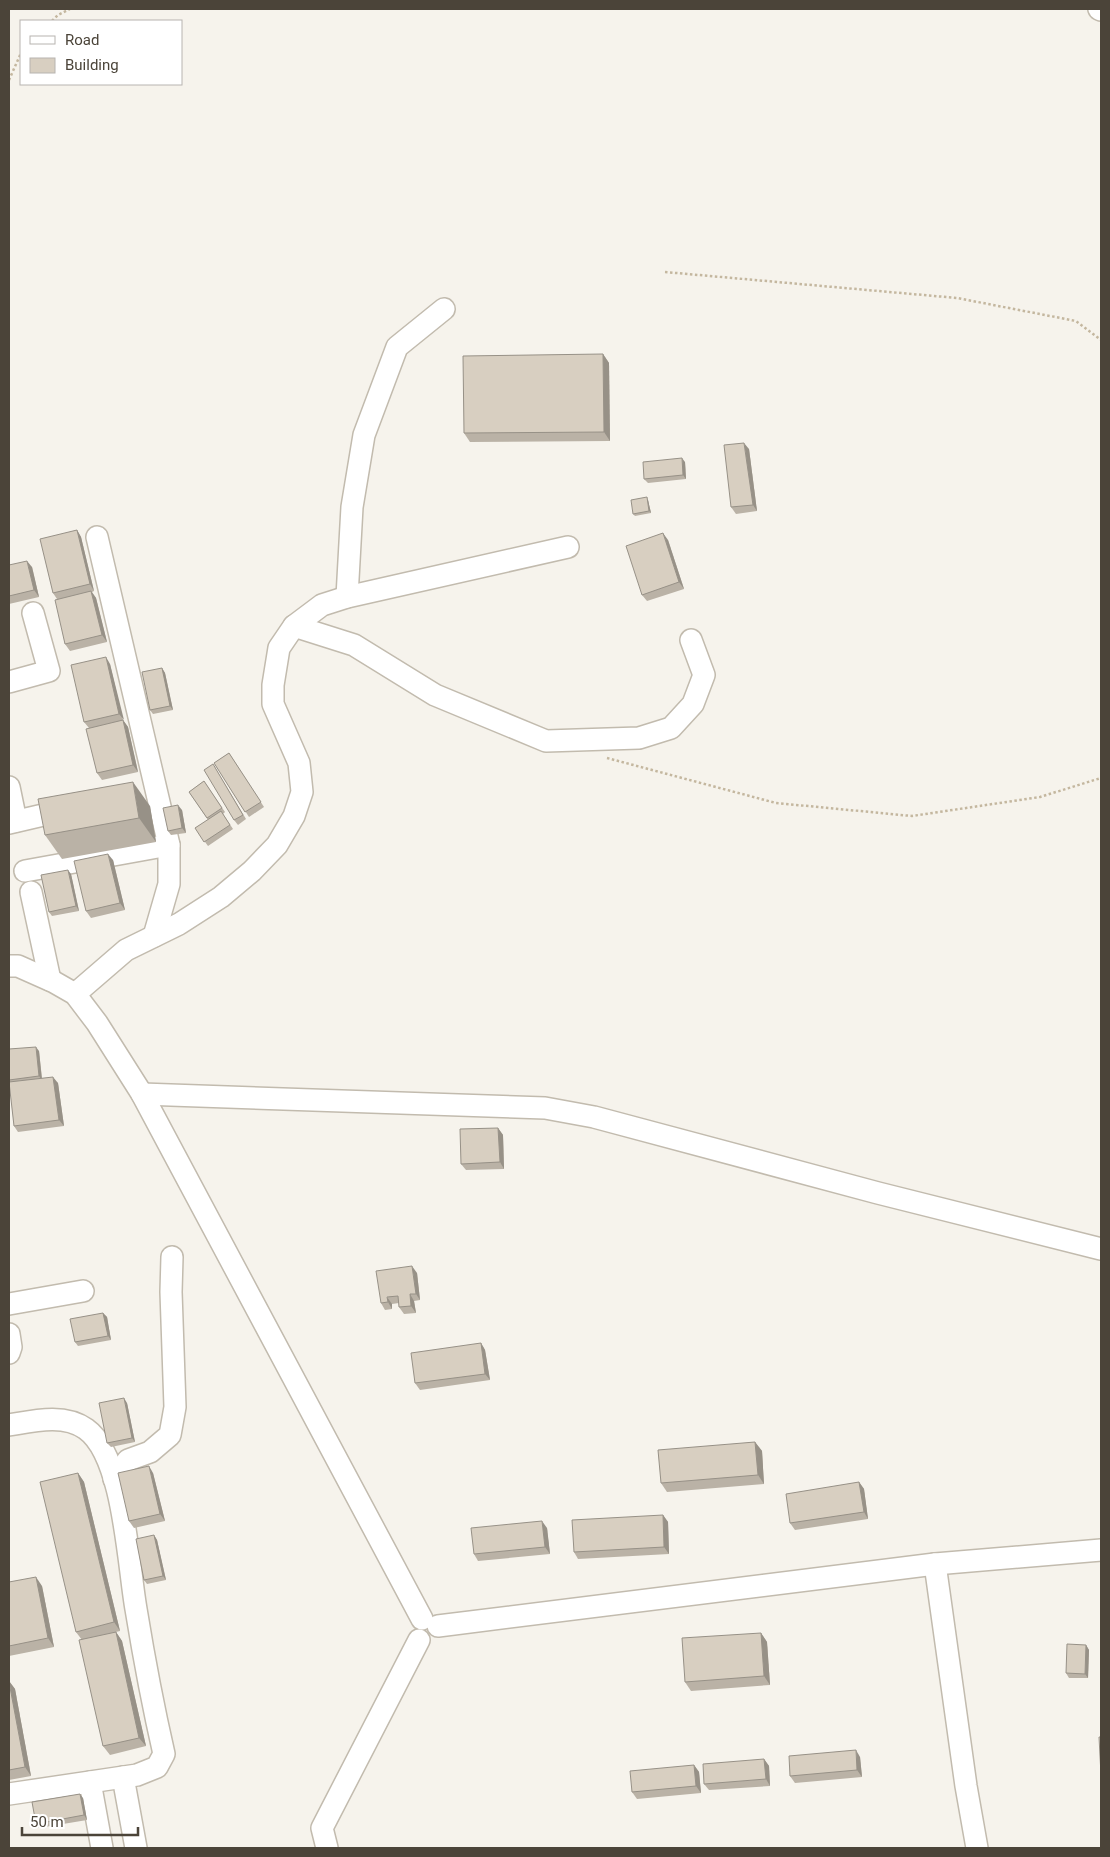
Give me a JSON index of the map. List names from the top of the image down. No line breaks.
{"legend":["Road","Building"],"scale_bar":"50 m"}
